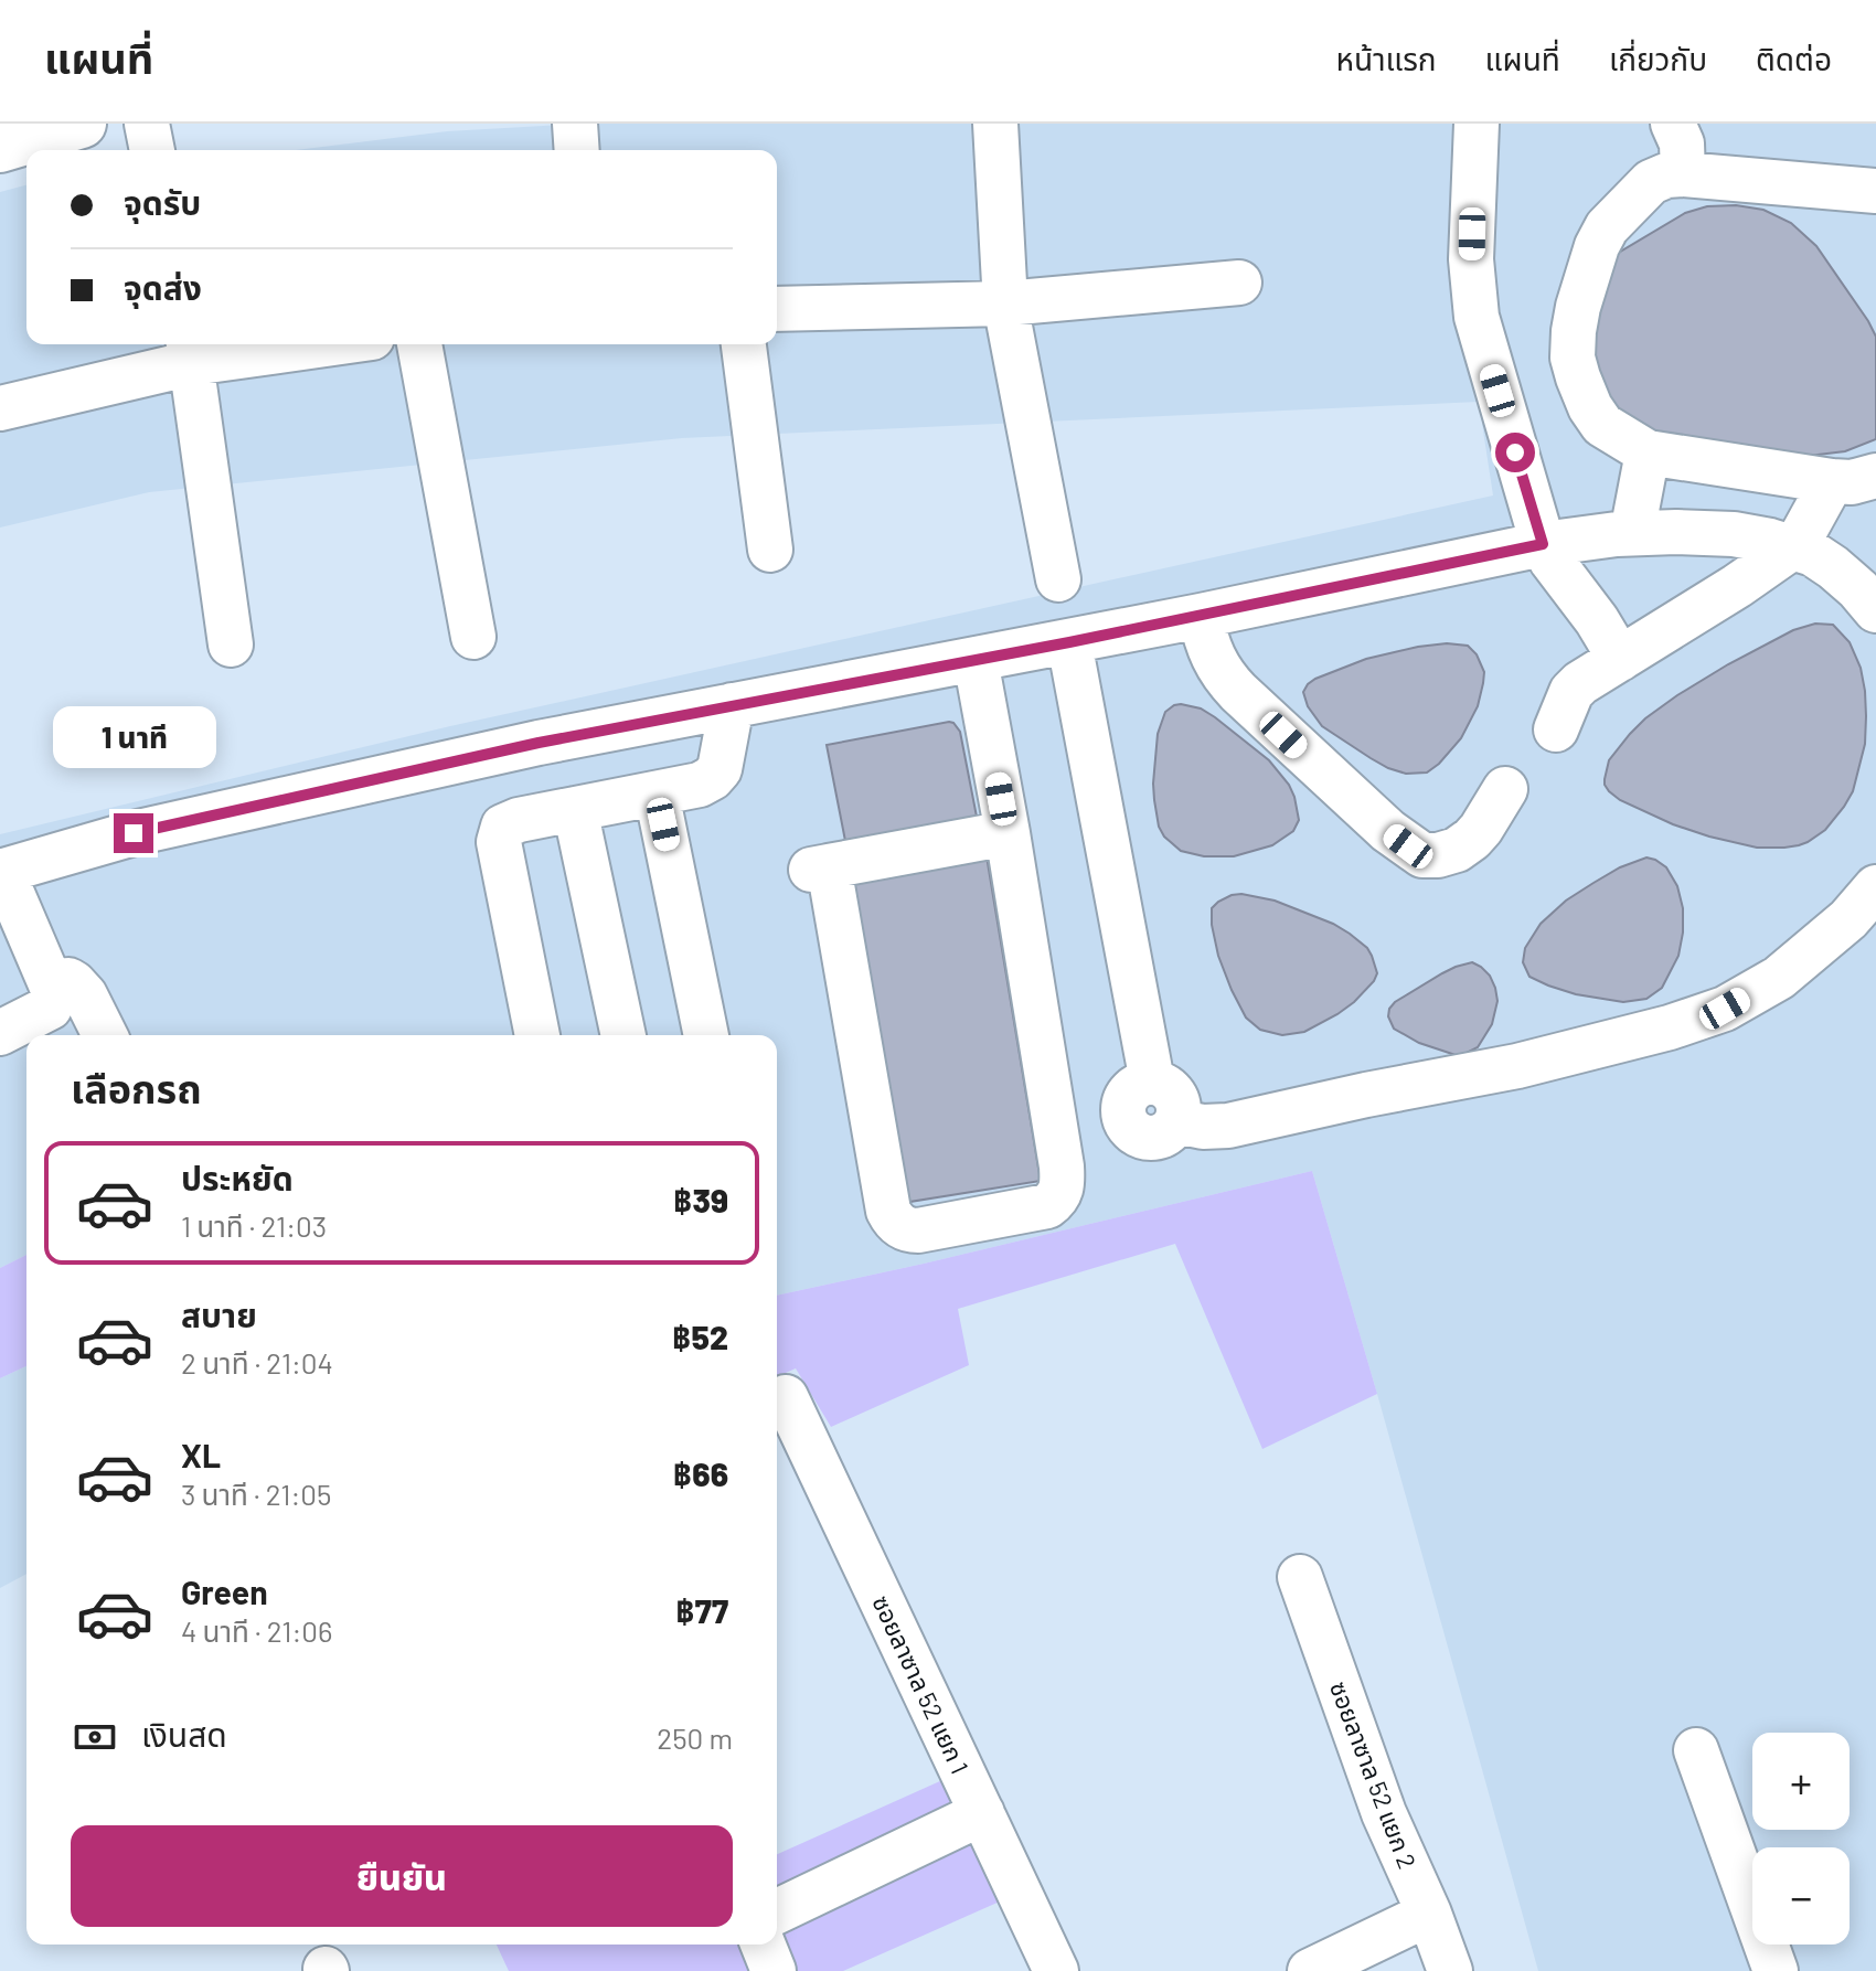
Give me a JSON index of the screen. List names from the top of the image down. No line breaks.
{"streets":{"street":["ซอยลาซาล 52 แยก 1","ซอยลาซาล 52 แยก 2"]},"page":{"header":"แผนที่","nav":["หน้าแรก","แผนที่","เกี่ยวกับ","ติดต่อ"],"banner":["จุดรับ","จุดส่ง"],"bubble":"1 นาที","heading":"เลือกรถ","list":[{"name":"ประหยัด","note":"1 นาที · 21:03","value":"฿39"},{"name":"สบาย","note":"2 นาที · 21:04","value":"฿52"},{"name":"XL","note":"3 นาที · 21:05","value":"฿66"},{"name":"Green","note":"4 นาที · 21:06","value":"฿77"}],"pay":["เงินสด","250 m"],"map_buttons":["+","−"],"buttons":"ยืนยัน"}}
